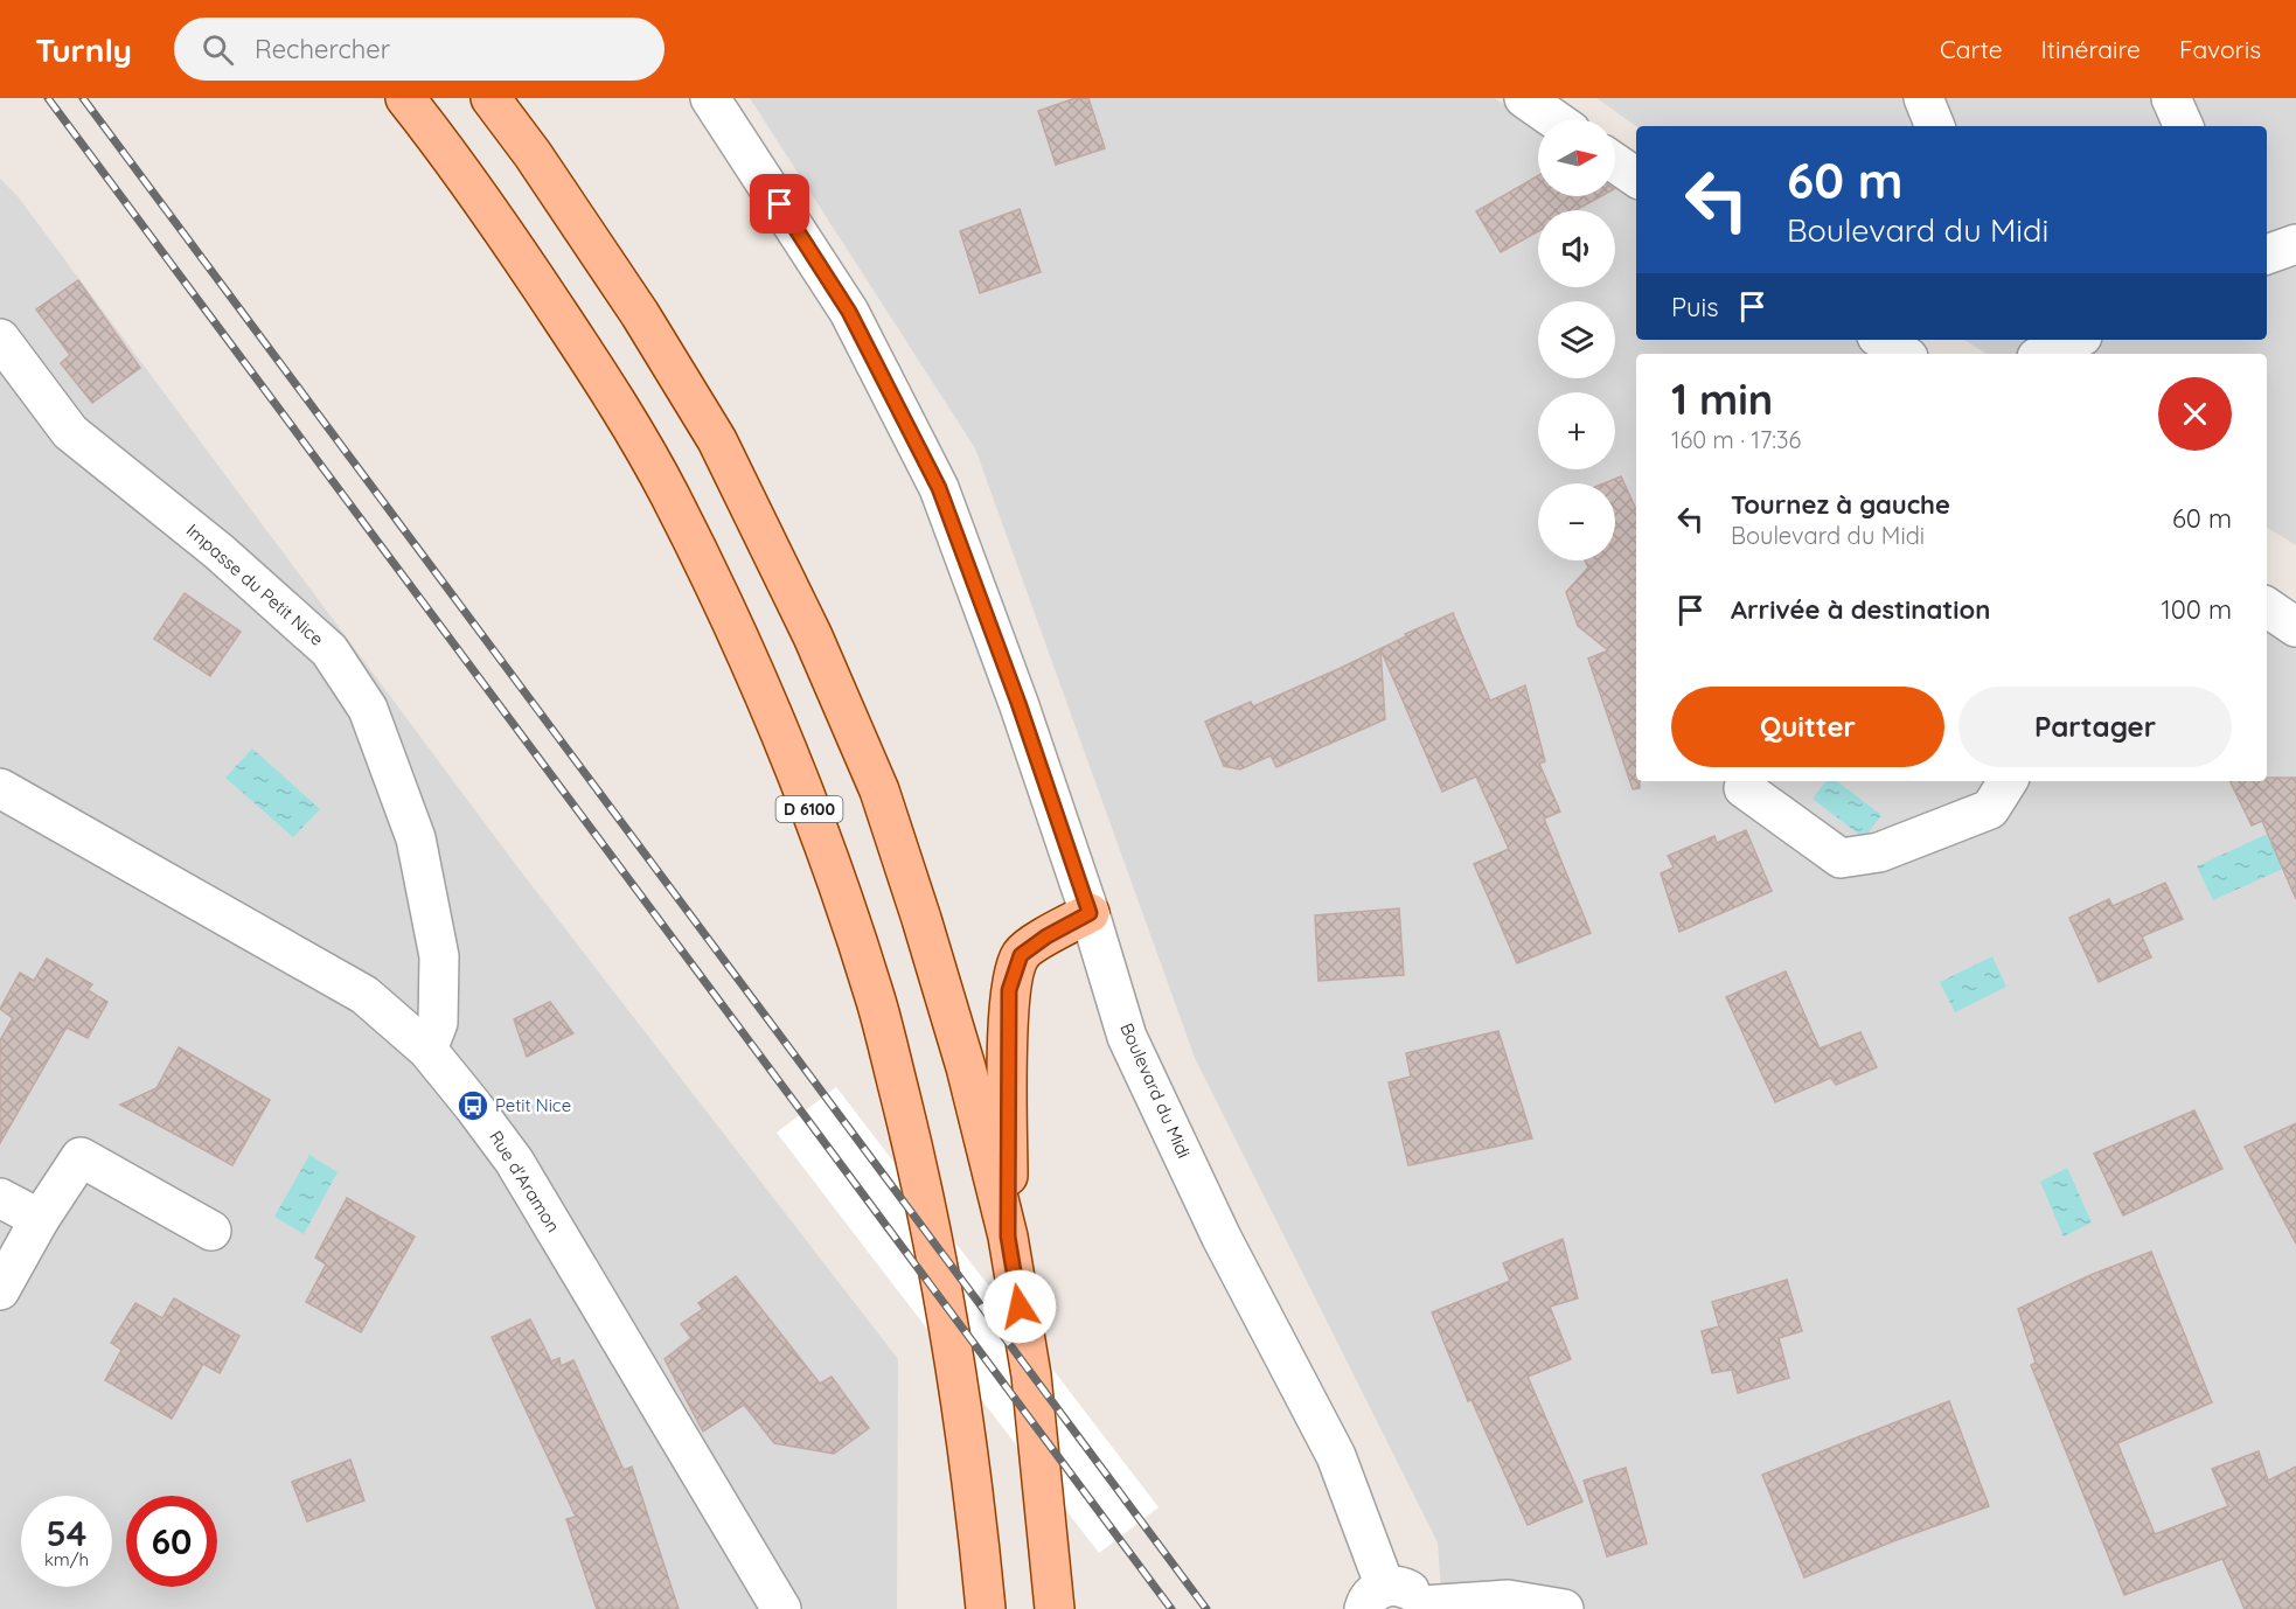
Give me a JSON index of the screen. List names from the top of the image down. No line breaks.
{"streets":{"main road":["D 6100"],"street":["Impasse du Petit Nice","Boulevard du Midi","Rue d'Aramon"]},"crossings":[["Impasse du Petit Nice","Rue d'Aramon"]],"places":{"bus stop":["Petit Nice"]},"north":"right","page":{"header":"Turnly","search":"Rechercher","nav":["Carte","Itinéraire","Favoris"],"map_buttons":["+","−"],"turn":["60 m","Boulevard du Midi"],"then":"Puis","heading":["1 min","160 m · 17:36"],"list":[{"name":"Tournez à gauche","note":"Boulevard du Midi","value":"60 m"},{"name":"Arrivée à destination","value":"100 m"}],"buttons":["Quitter","Partager"],"speed":"54 km/h","limit":"60"}}
